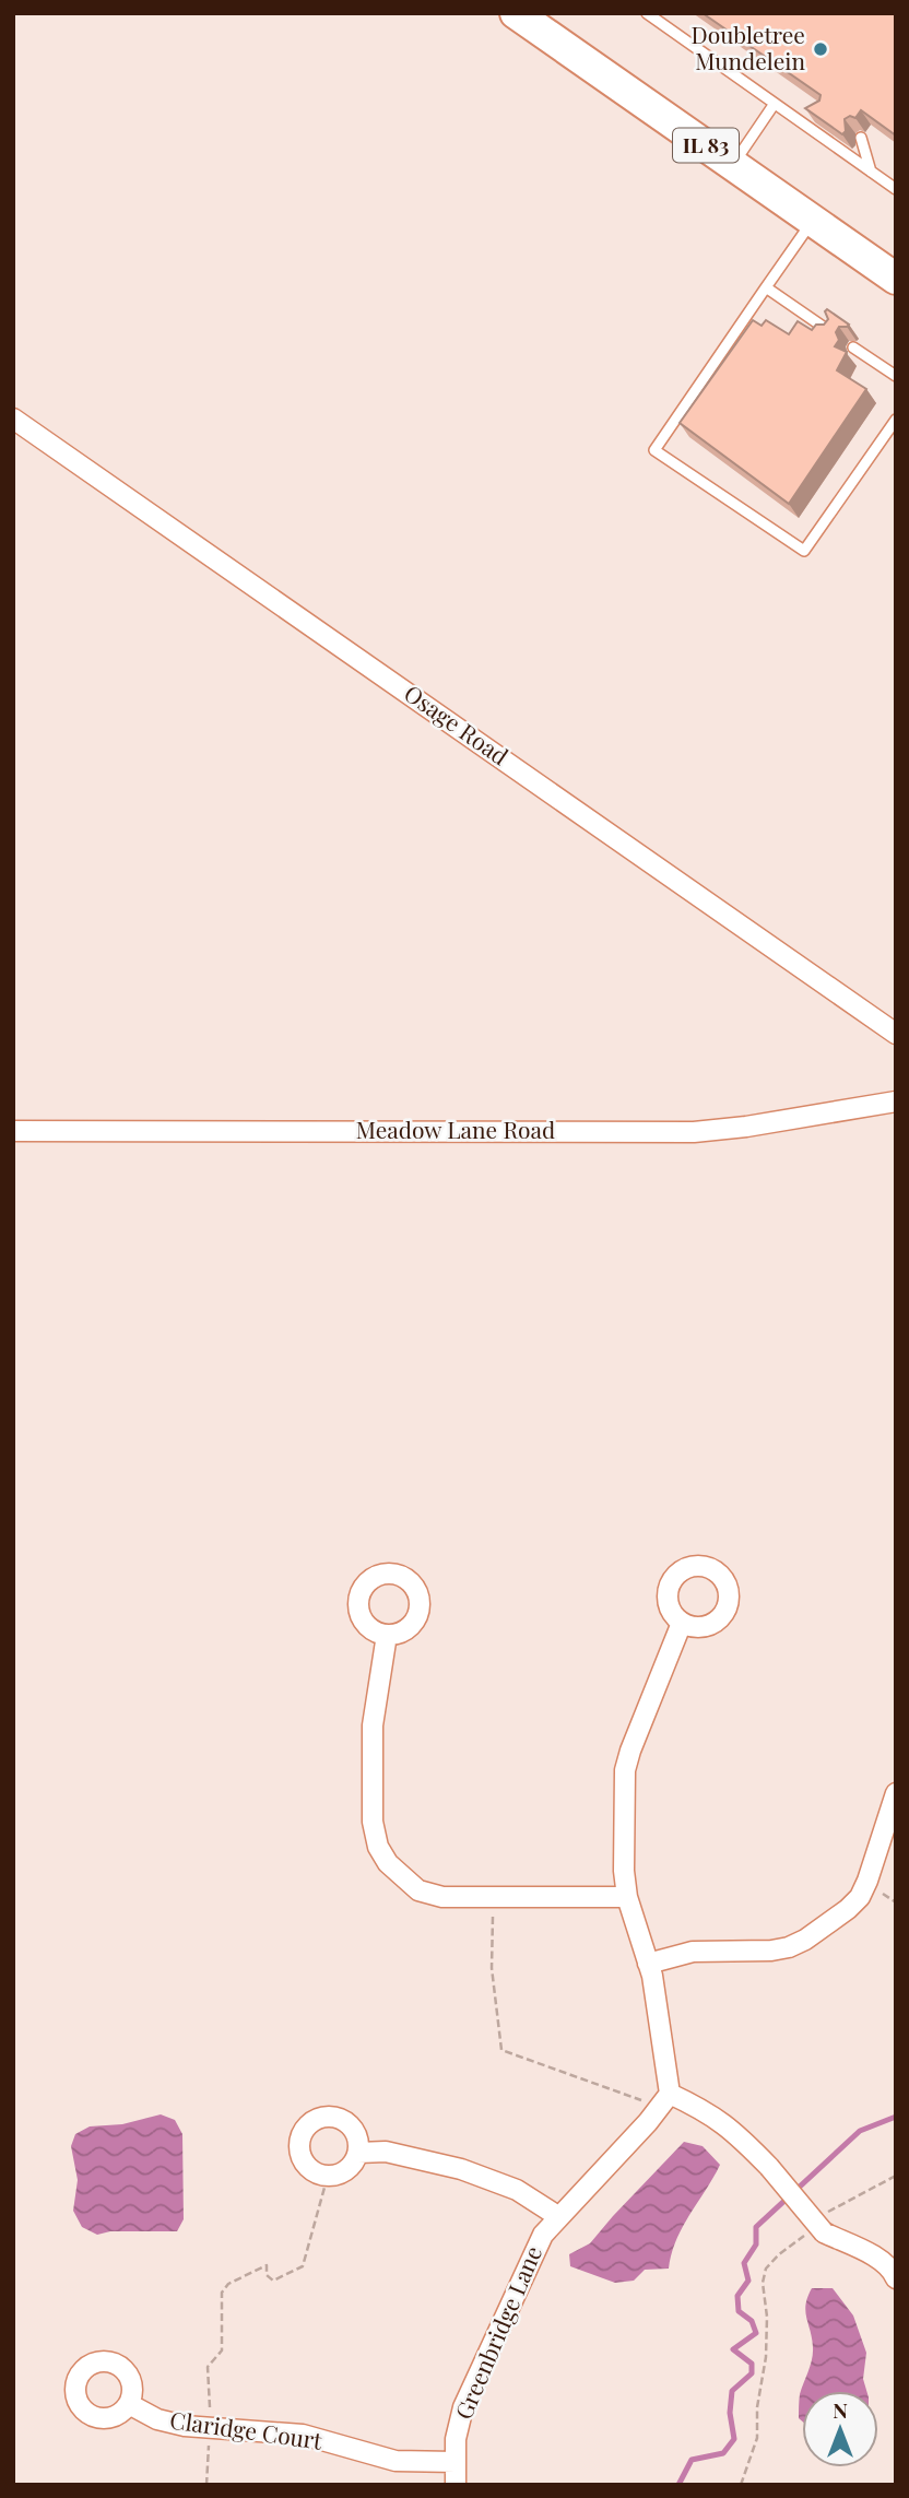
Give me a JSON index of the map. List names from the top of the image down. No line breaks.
{"streets":{"main road":["IL 83"],"street":["Osage Road","Meadow Lane Road","Greenbridge Lane","Claridge Court"]},"crossings":[["Greenbridge Lane","Claridge Court"]],"places":["Doubletree Mundelein"],"north":"top"}
